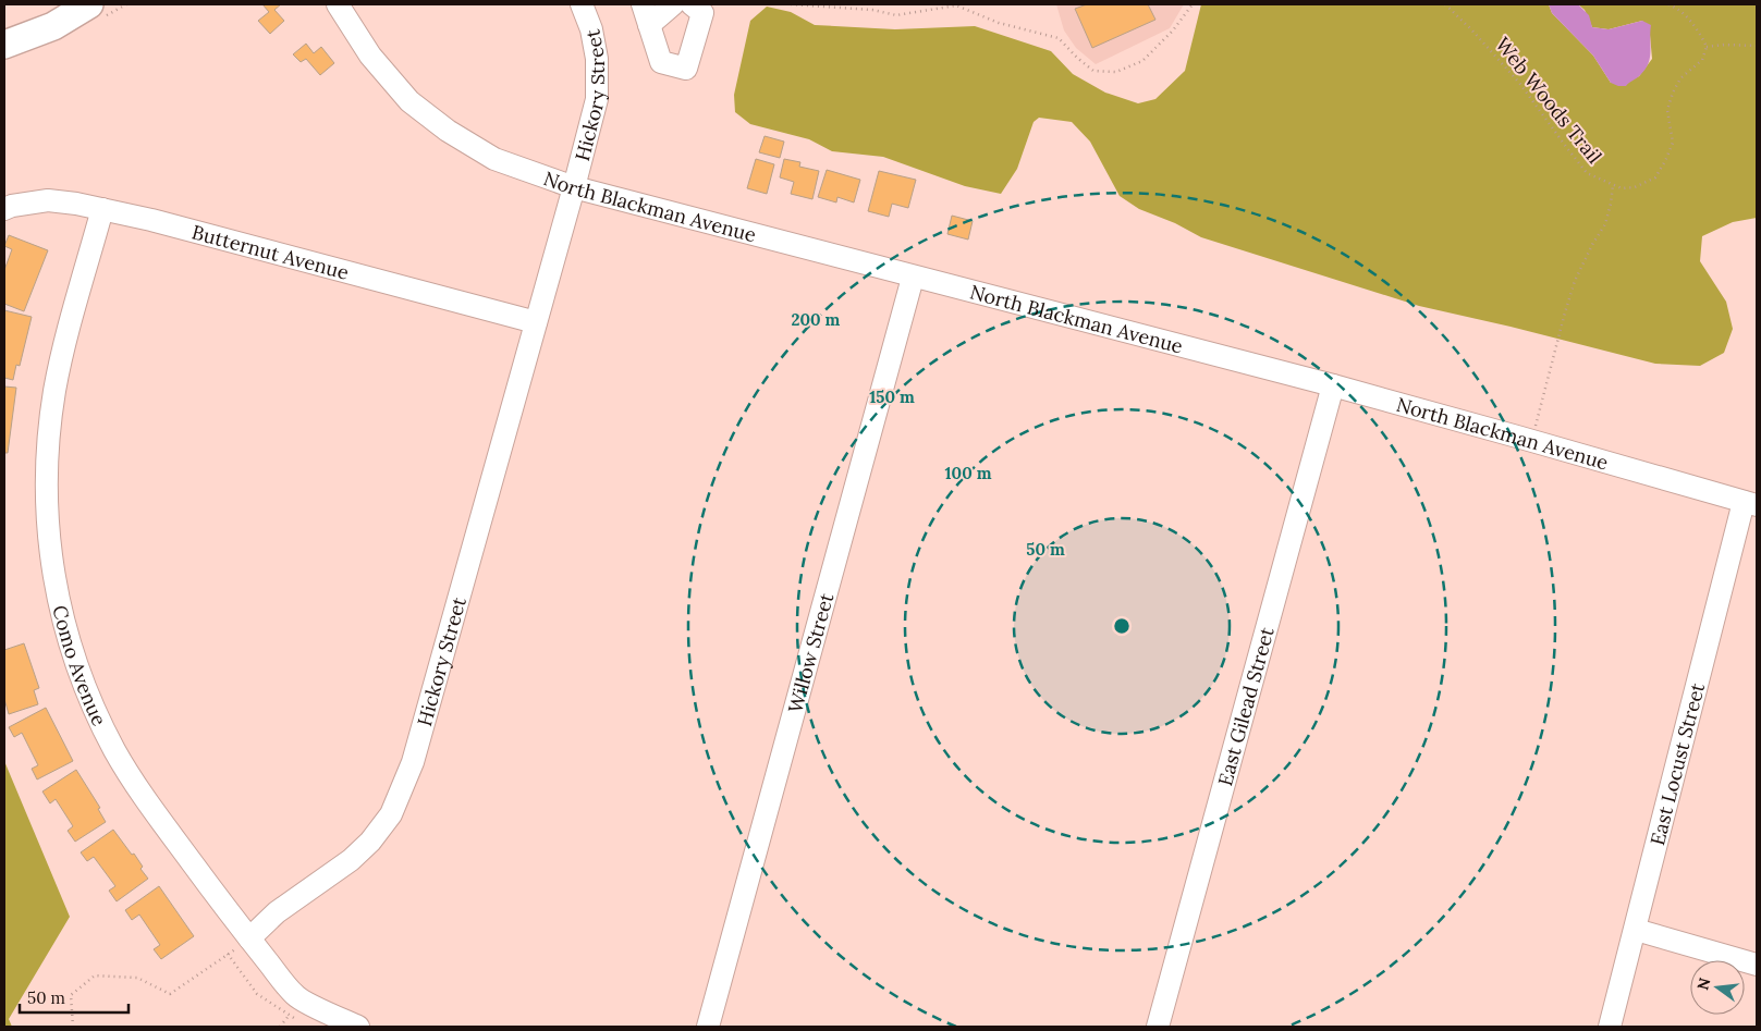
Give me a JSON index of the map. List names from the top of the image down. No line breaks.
{"streets":{"street":["Hickory Street","North Blackman Avenue","Butternut Avenue","Willow Street","Como Avenue","East Gilead Street","East Locust Street"],"path":["Web Woods Trail"]},"crossings":[["Hickory Street","North Blackman Avenue"],["Hickory Street","Butternut Avenue"],["Hickory Street","Como Avenue"],["North Blackman Avenue","Willow Street"],["North Blackman Avenue","East Gilead Street"],["North Blackman Avenue","East Locust Street"],["Butternut Avenue","Como Avenue"]],"scale_bar":"50 m","north":"left","rings":["200 m","150 m","100 m","50 m"]}
